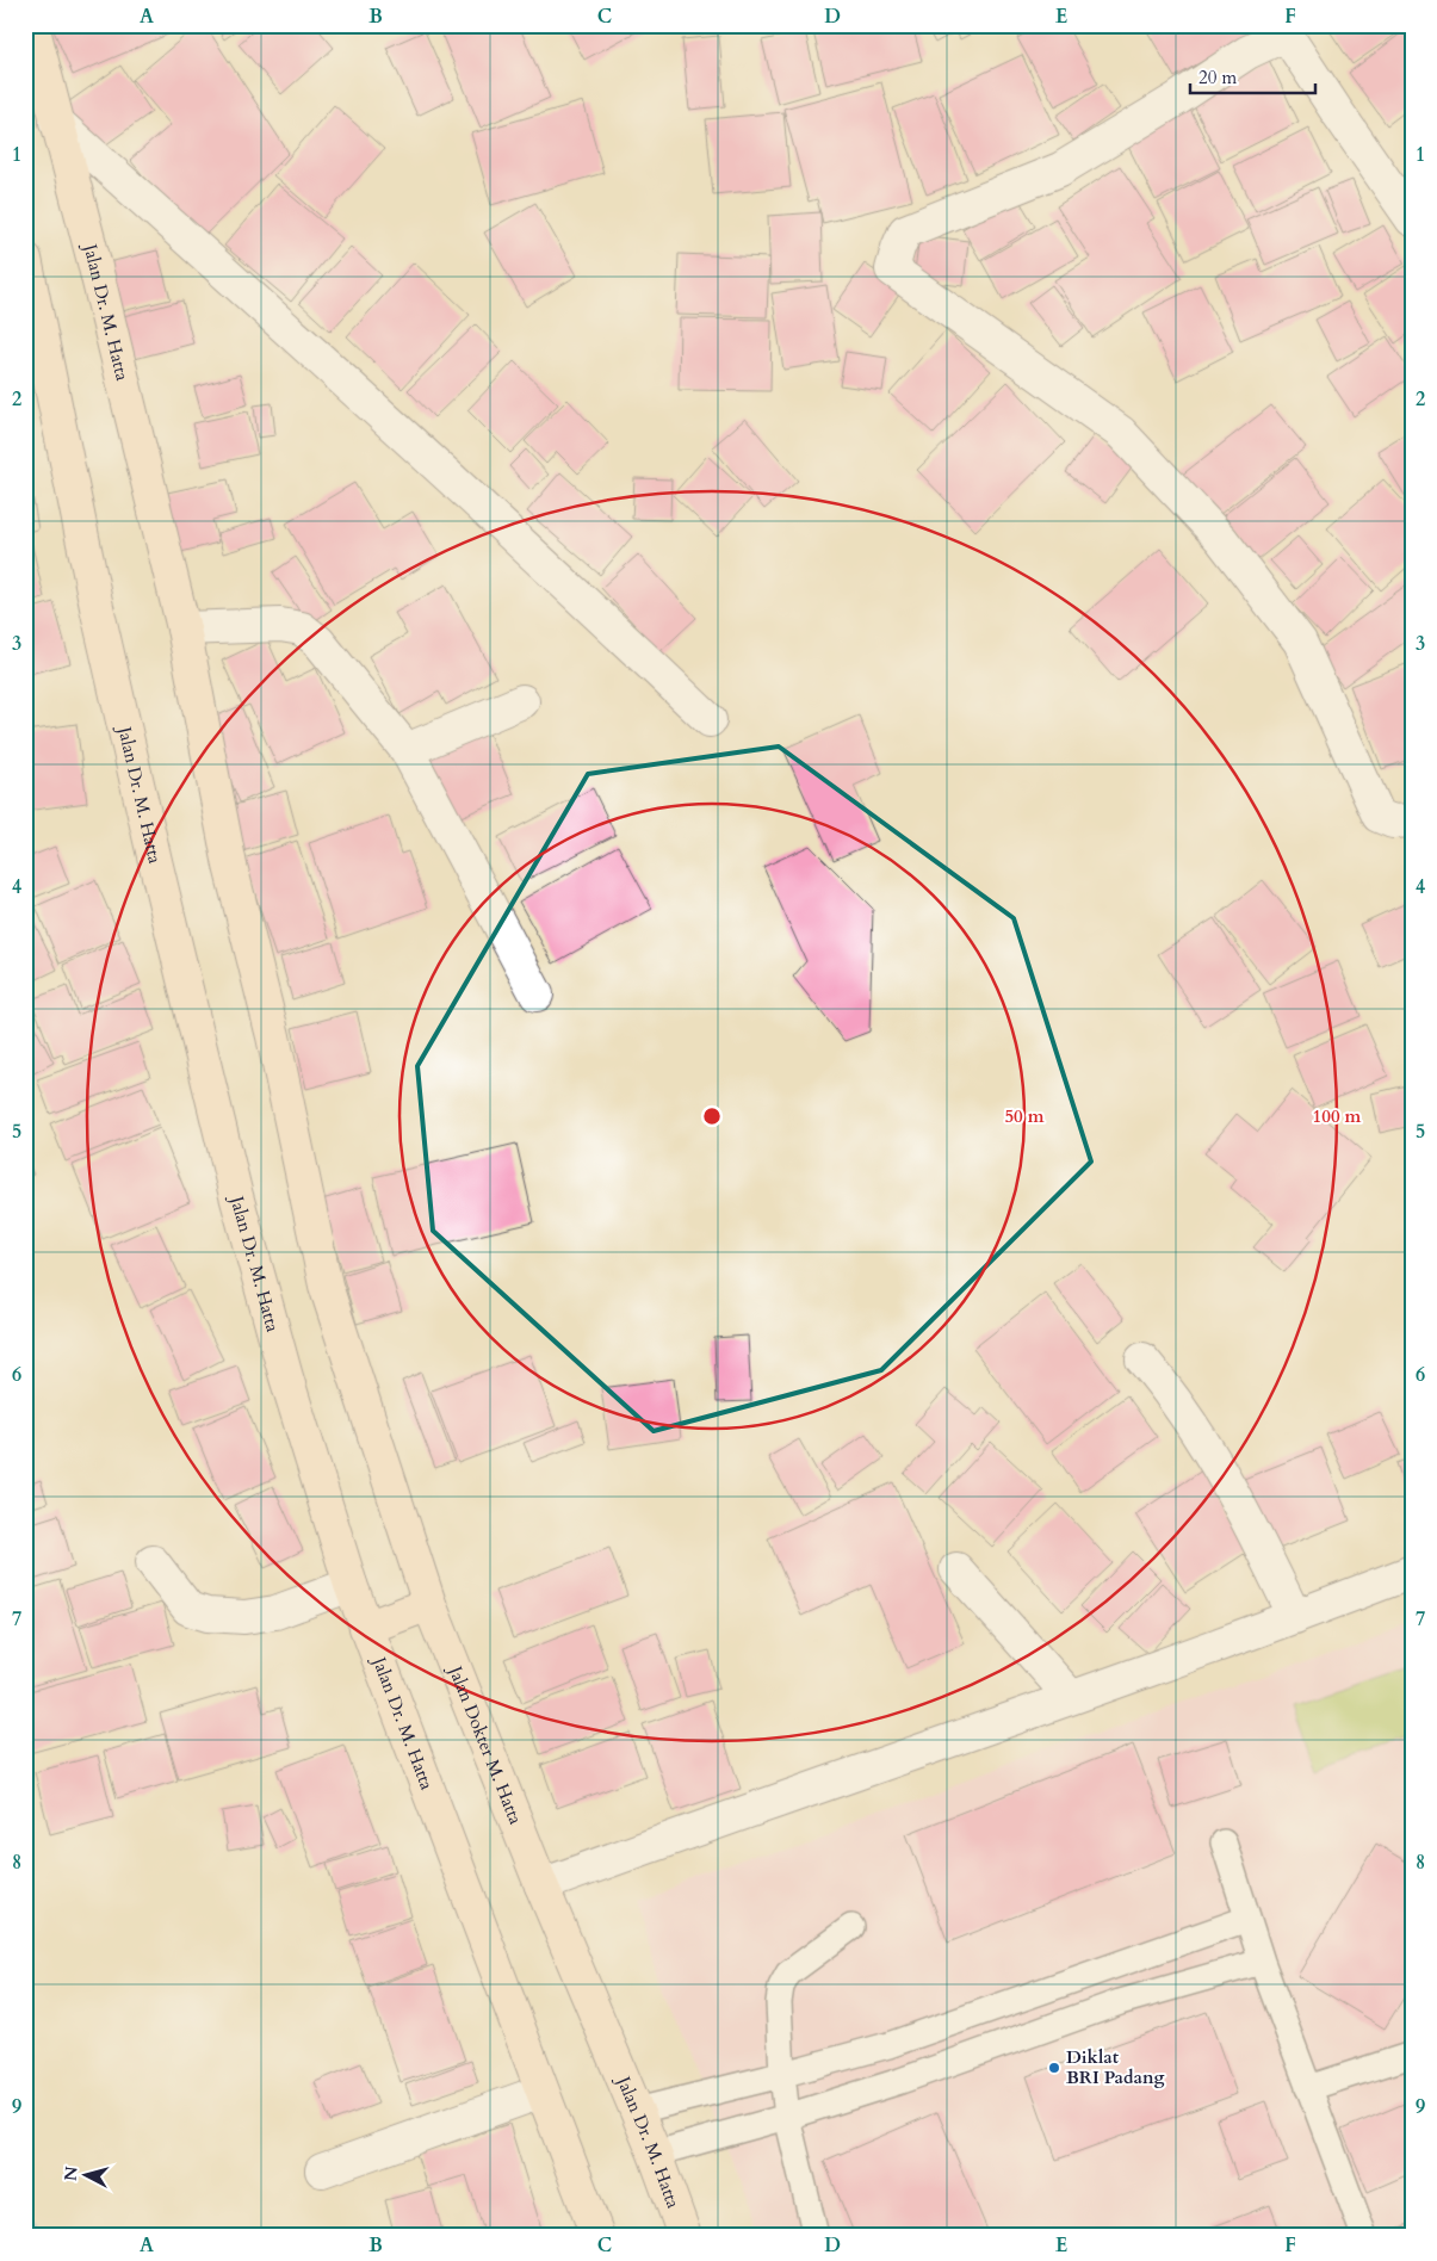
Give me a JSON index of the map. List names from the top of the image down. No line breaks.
{"streets":{"main road":["Jalan Dr. M. Hatta","Jalan Dokter M. Hatta"]},"crossings":[["Jalan Dr. M. Hatta","Jalan Dokter M. Hatta"]],"places":["Diklat BRI Padang"],"scale_bar":"20 m","north":"left","grid":{"columns":["A","B","C","D","E","F"],"rows":["1","2","3","4","5","6","7","8","9"]},"rings":["50 m","100 m"]}
